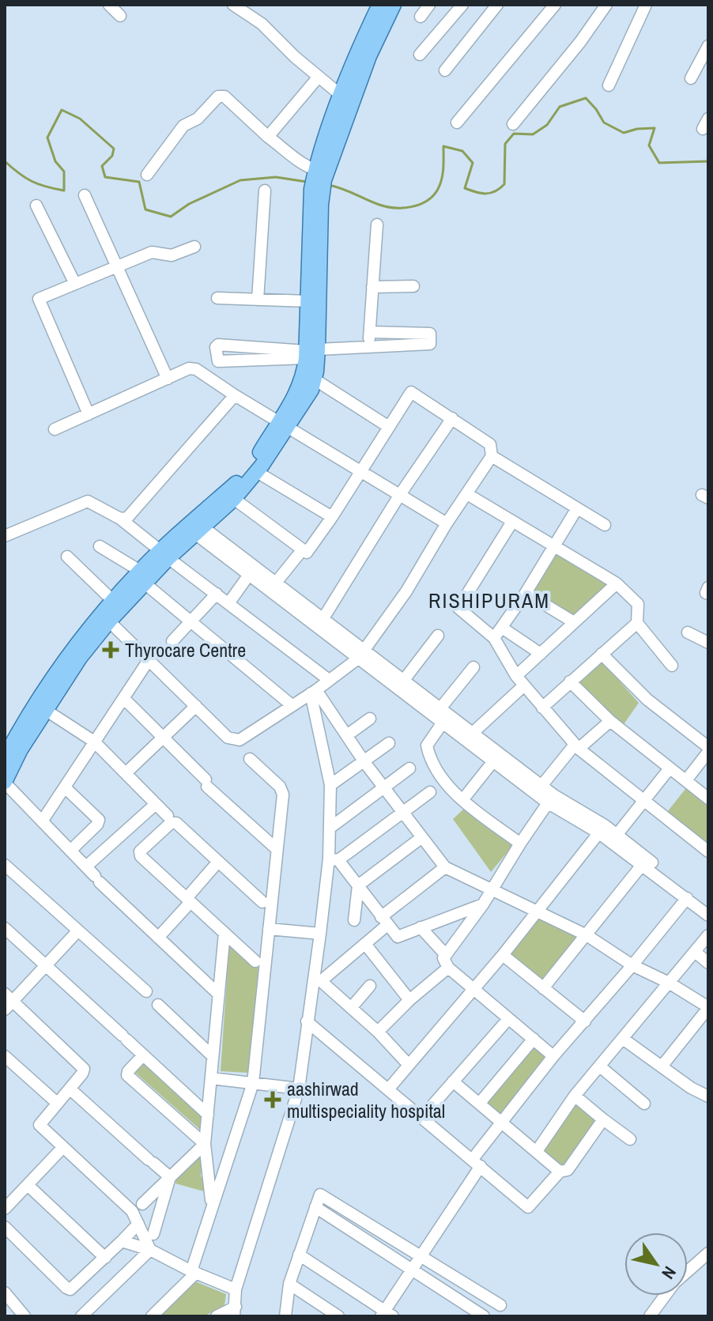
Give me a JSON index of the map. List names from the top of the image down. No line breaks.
{"districts":["RISHIPURAM"],"places":{"health":["Thyrocare Centre","aashirwad multispeciality hospital"]},"north":"bottom right"}
